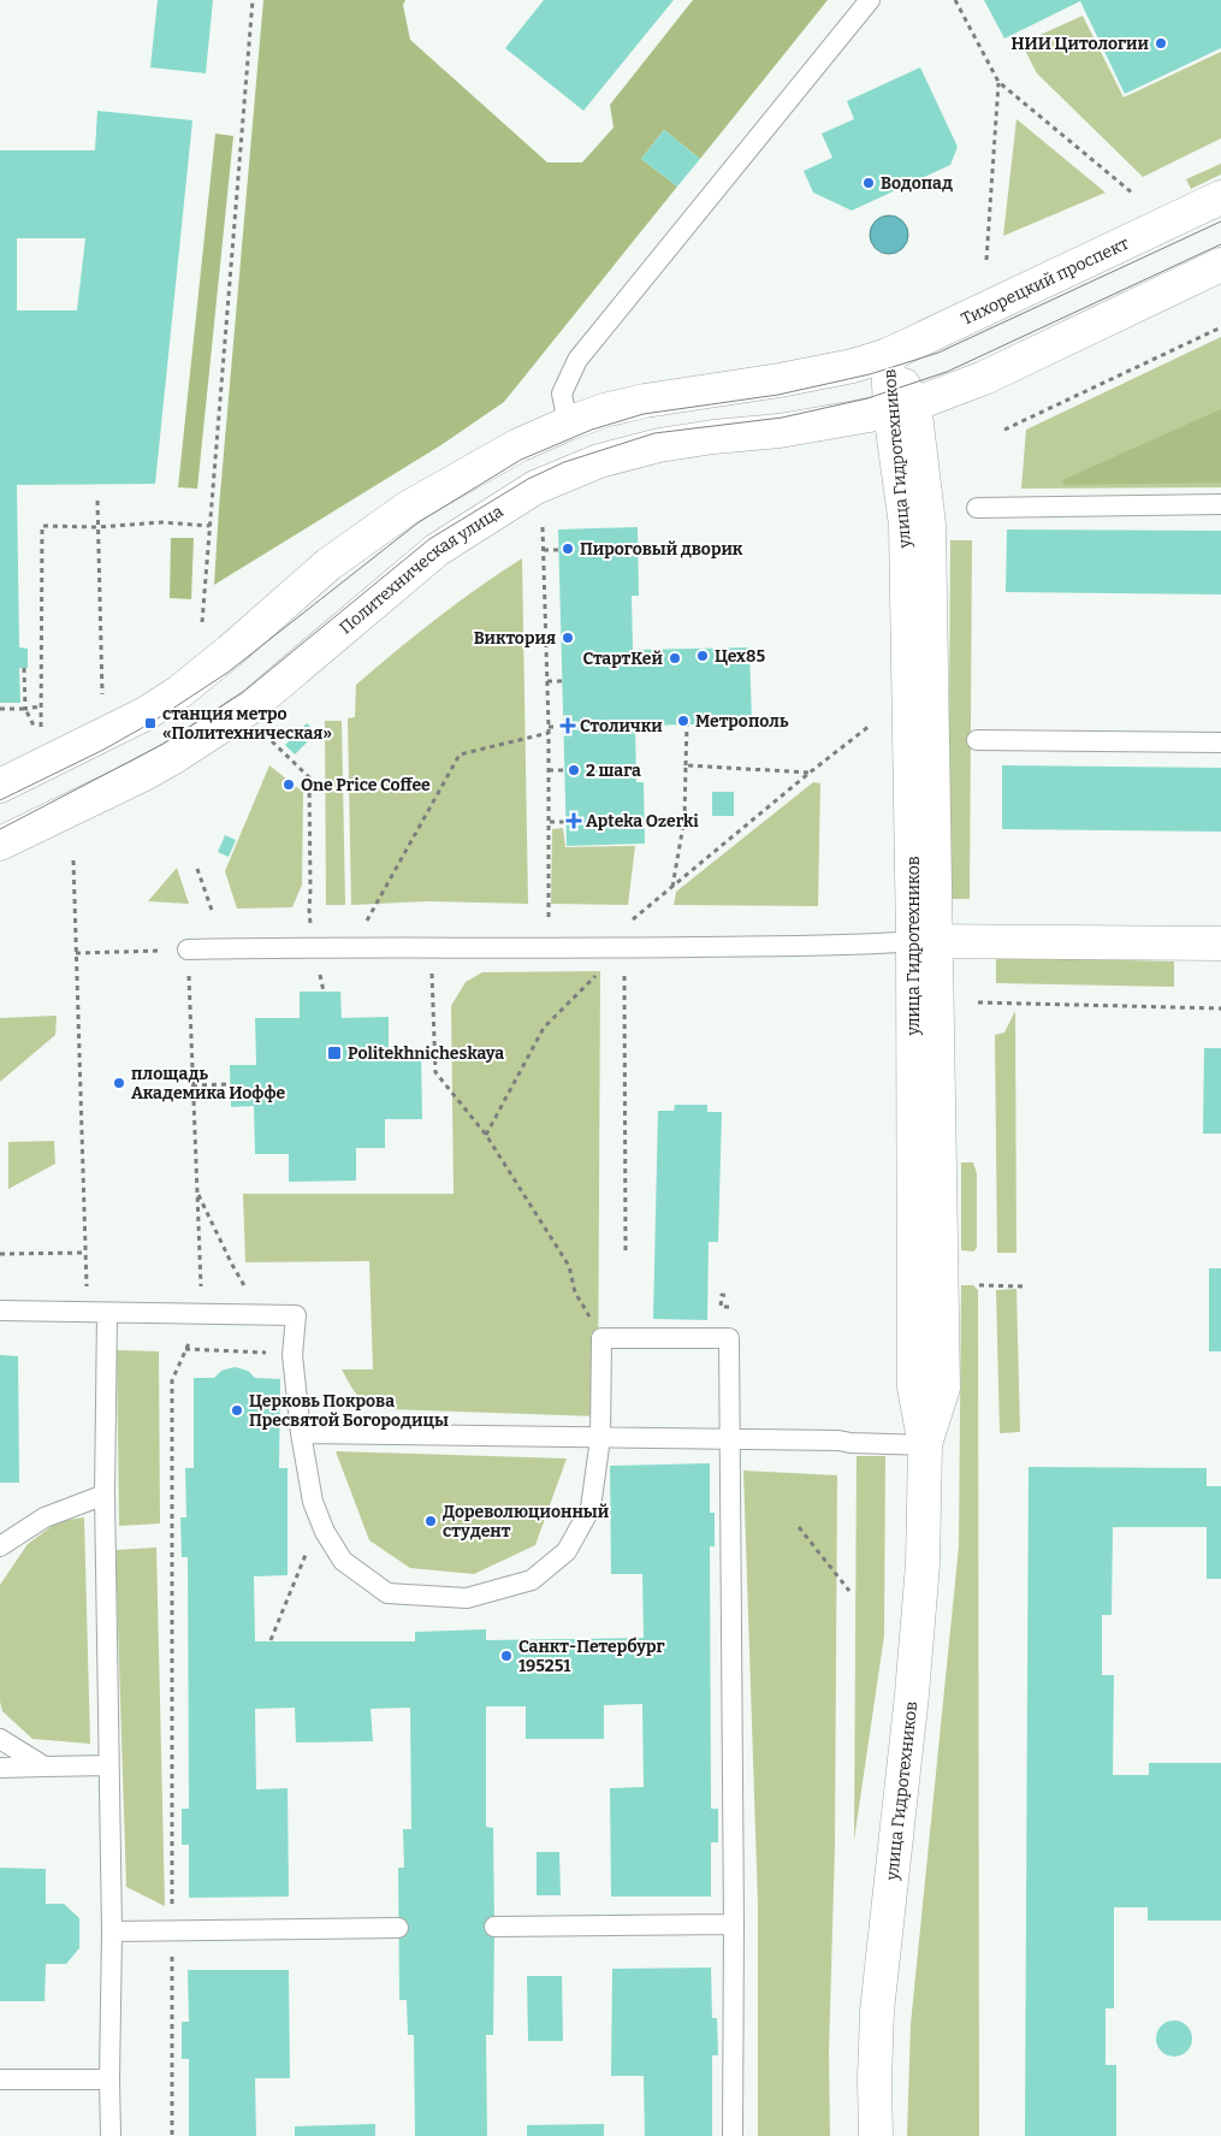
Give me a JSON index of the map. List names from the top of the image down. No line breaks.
{"streets":{"main road":["Тихорецкий проспект","улица Гидротехников","Политехническая улица"]},"crossings":[["Тихорецкий проспект","улица Гидротехников"],["улица Гидротехников","Политехническая улица"]],"places":{"other":["НИИ Цитологии","Водопад","Пироговый дворик","Виктория","Цех85","СтартКей","Метрополь","2 шага","One Price Coffee","площадь Академика Иоффе","Церковь Покрова Пресвятой Богородицы","Дореволюционный студент","Санкт-Петербург 195251"],"transit":["станция метро «Политехническая»","Politekhnicheskaya"],"health":["Столички","Apteka Ozerki"]}}
